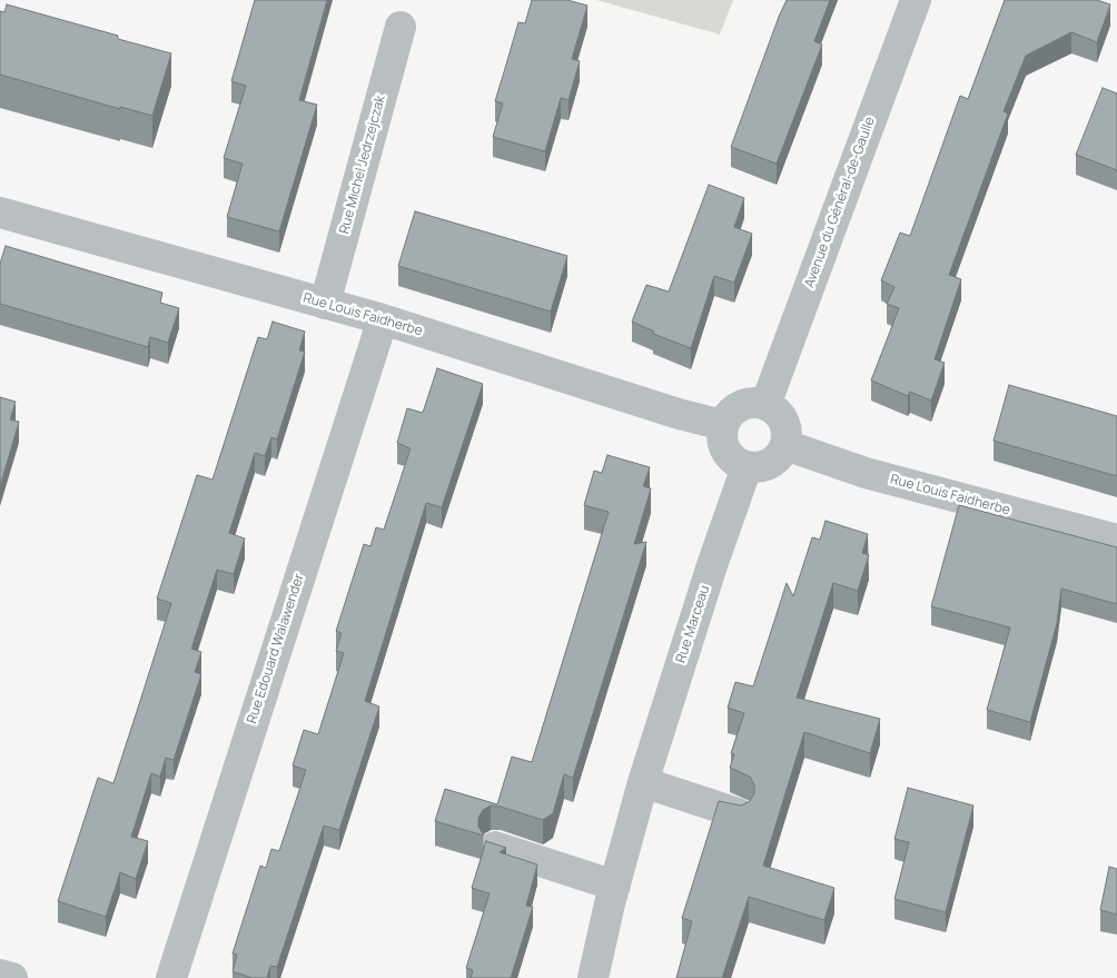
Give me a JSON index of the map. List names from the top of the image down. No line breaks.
{"streets":{"street":["Rue Michel Jedrzejczak","Avenue du Général-de-Gaulle","Rue Louis Faidherbe","Rue Marceau","Rue Edouard Walawender"]},"crossings":[["Rue Michel Jedrzejczak","Rue Louis Faidherbe"],["Avenue du Général-de-Gaulle","Rue Louis Faidherbe"],["Avenue du Général-de-Gaulle","Rue Marceau"],["Rue Louis Faidherbe","Rue Marceau"],["Rue Louis Faidherbe","Rue Edouard Walawender"]]}
